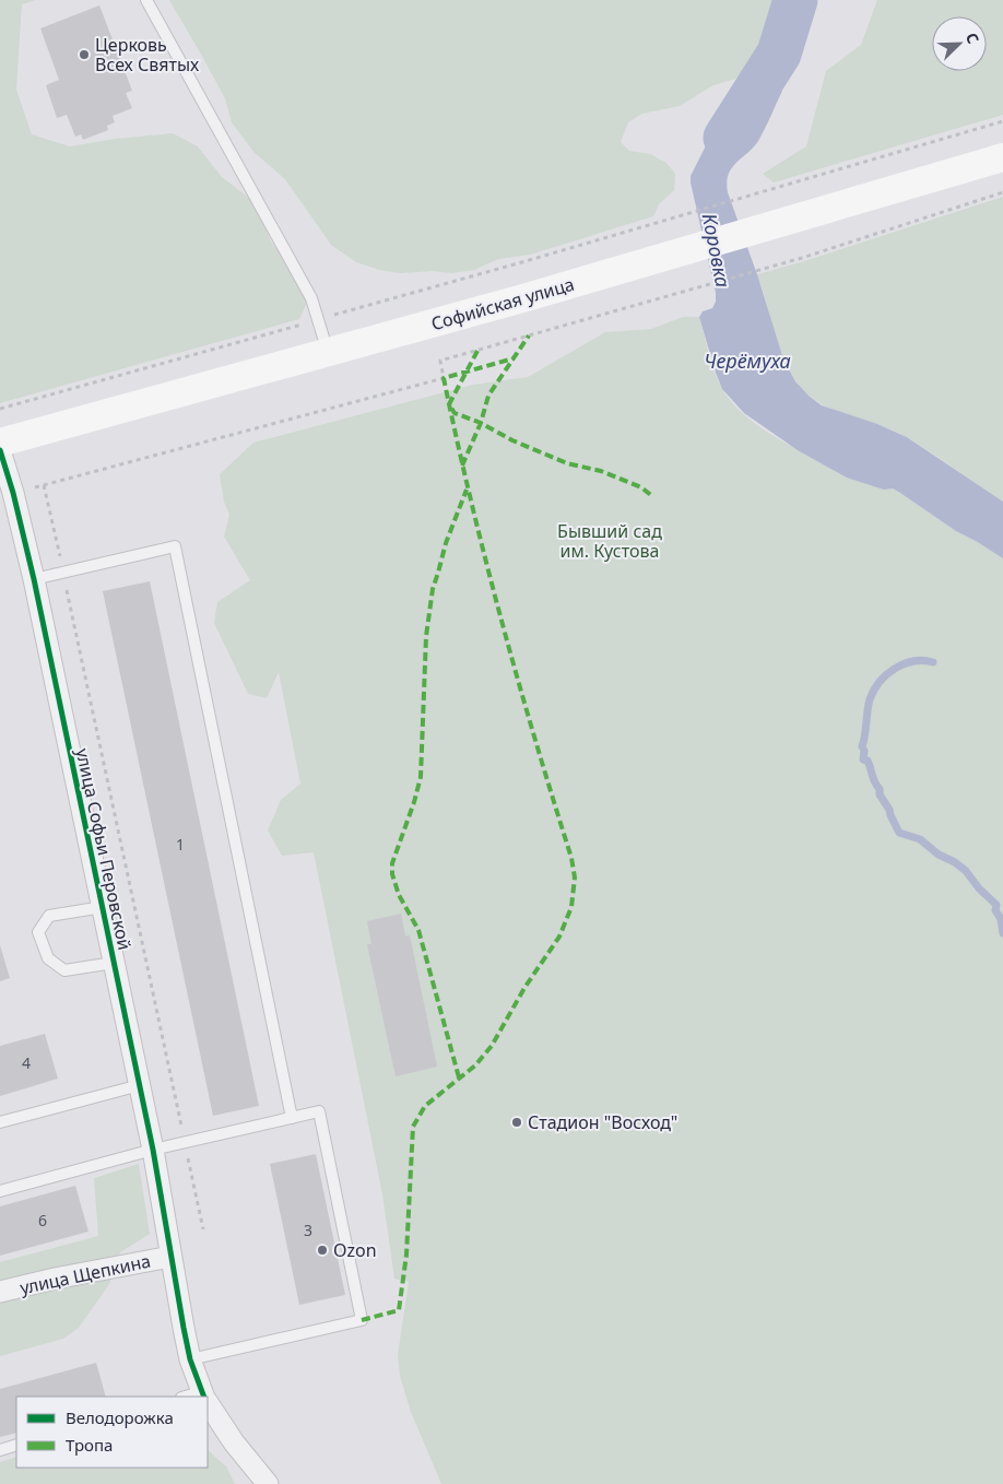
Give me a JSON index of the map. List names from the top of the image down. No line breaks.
{"streets":{"main road":["Софийская улица"],"street":["улица Софьи Перовской","улица Щепкина"]},"crossings":[["улица Софьи Перовской","улица Щепкина"]],"water":["Коровка","Черёмуха"],"parks":["Бывший сад им. Кустова"],"places":["Церковь Всех Святых","Стадион \"Восход\"","Ozon"],"house_numbers":["1","4","6","3"],"legend":["Велодорожка","Тропа"],"north":"top right"}
